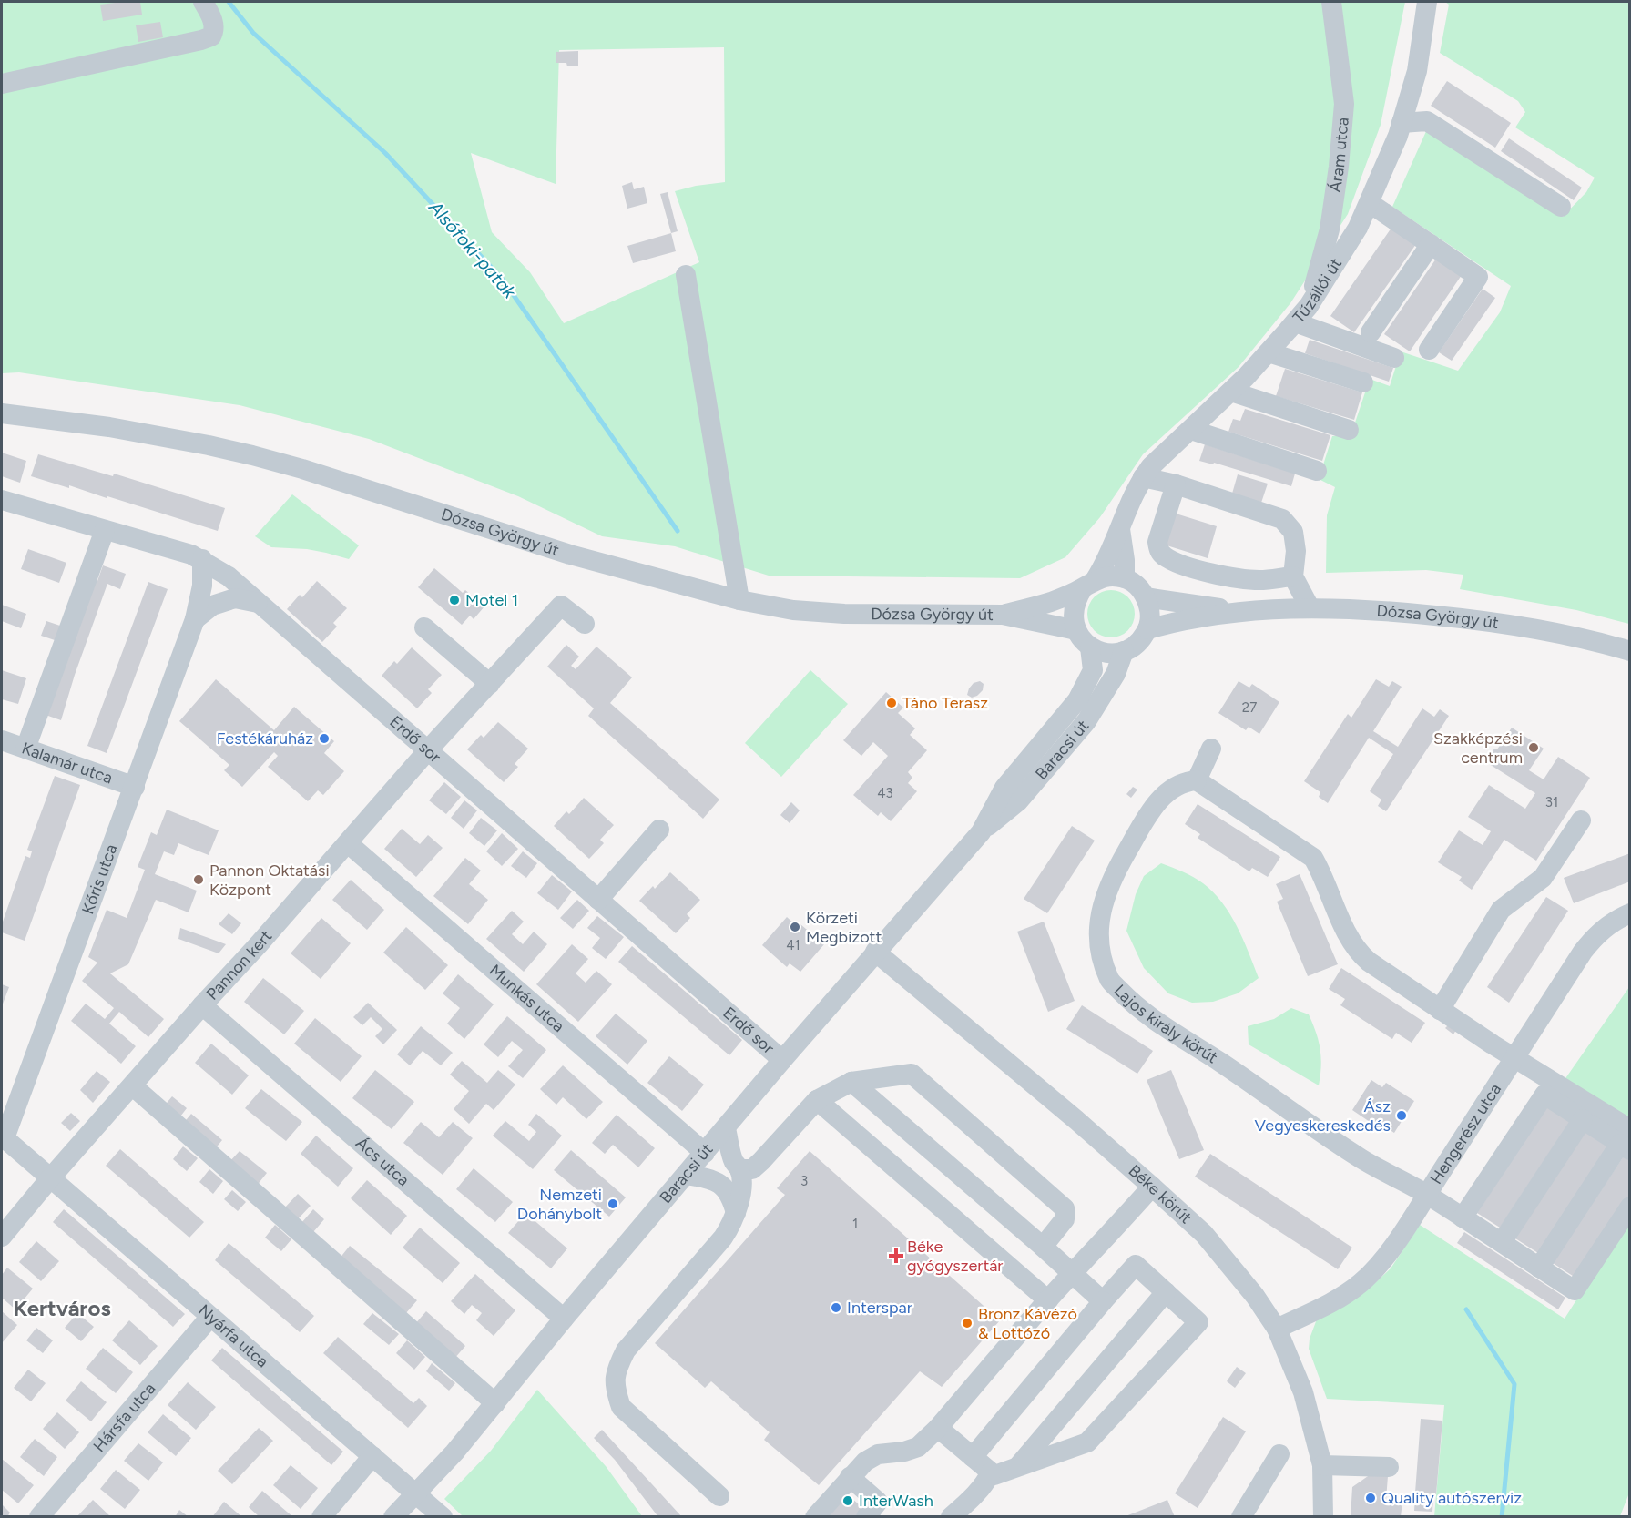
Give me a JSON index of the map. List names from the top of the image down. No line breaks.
{"streets":{"street":["Áram utca","Tűzállói út","Dózsa György út","Erdő sor","Baracsi út","Kalamár utca","Kőris utca","Pannon kert","Munkás utca","Lajos király körút","Hengerész utca","Ács utca","Béke körút","Nyárfa utca","Hársfa utca"]},"crossings":[["Áram utca","Tűzállói út"],["Tűzállói út","Dózsa György út"],["Tűzállói út","Baracsi út"],["Dózsa György út","Baracsi út"],["Erdő sor","Baracsi út"],["Erdő sor","Kőris utca"],["Erdő sor","Pannon kert"],["Baracsi út","Munkás utca"],["Baracsi út","Ács utca"],["Baracsi út","Béke körút"],["Baracsi út","Nyárfa utca"],["Kalamár utca","Kőris utca"],["Kőris utca","Nyárfa utca"],["Pannon kert","Munkás utca"],["Pannon kert","Ács utca"],["Pannon kert","Nyárfa utca"],["Lajos király körút","Hengerész utca"],["Hengerész utca","Béke körút"],["Nyárfa utca","Hársfa utca"]],"districts":["Kertváros"],"water":["Alsófoki-patak"],"places":{"other":["Motel 1","Táno Terasz","Festékáruház","Szakképzési centrum","Pannon Oktatási Központ","Körzeti Megbízott","Ász Vegyeskereskedés","Nemzeti Dohánybolt","Interspar","Bronz Kávézó & Lottózó","Quality autószerviz","InterWash"],"health":["Béke gyógyszertár"]},"house_numbers":["27","43","31","41","3","1"]}
